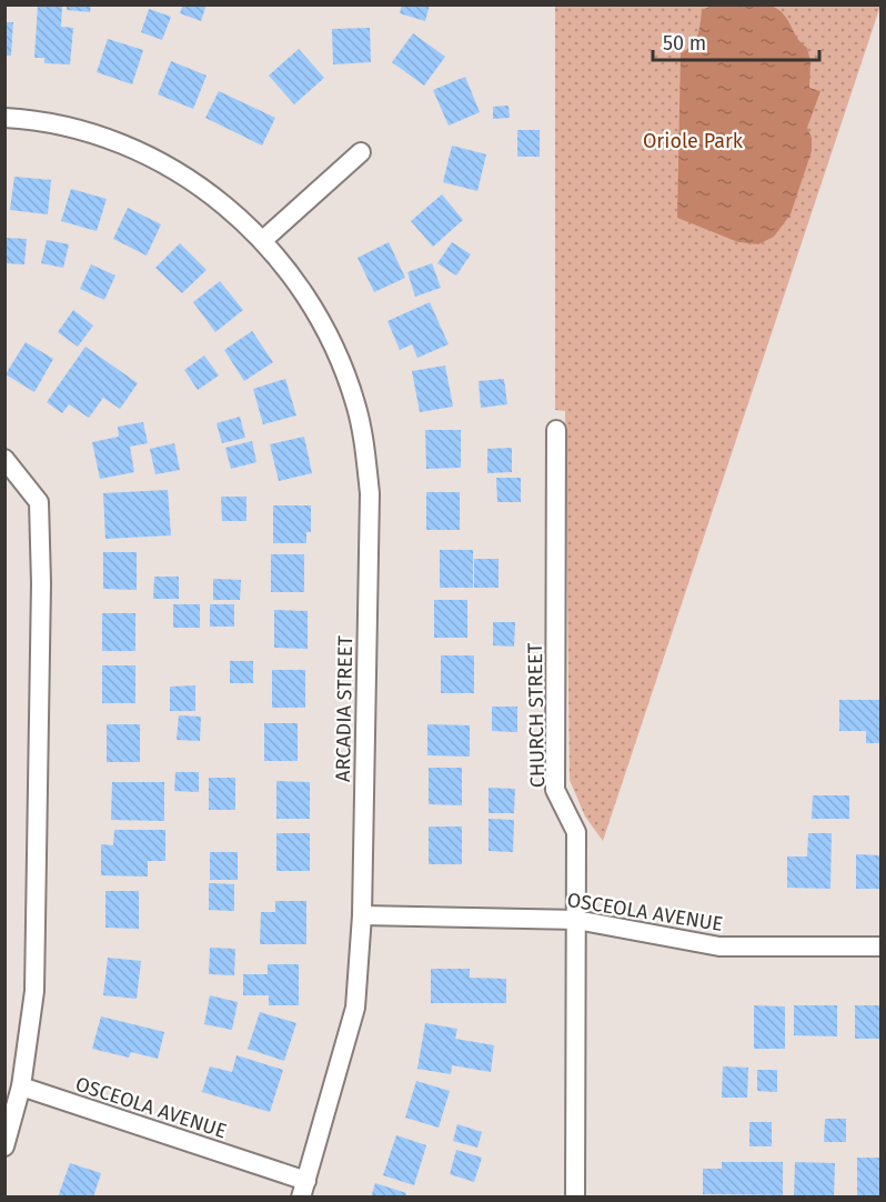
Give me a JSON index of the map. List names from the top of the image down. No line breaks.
{"streets":{"street":["ARCADIA STREET","CHURCH STREET","OSCEOLA AVENUE"]},"crossings":[["ARCADIA STREET","OSCEOLA AVENUE"],["CHURCH STREET","OSCEOLA AVENUE"]],"parks":["Oriole Park"],"scale_bar":"50 m"}
